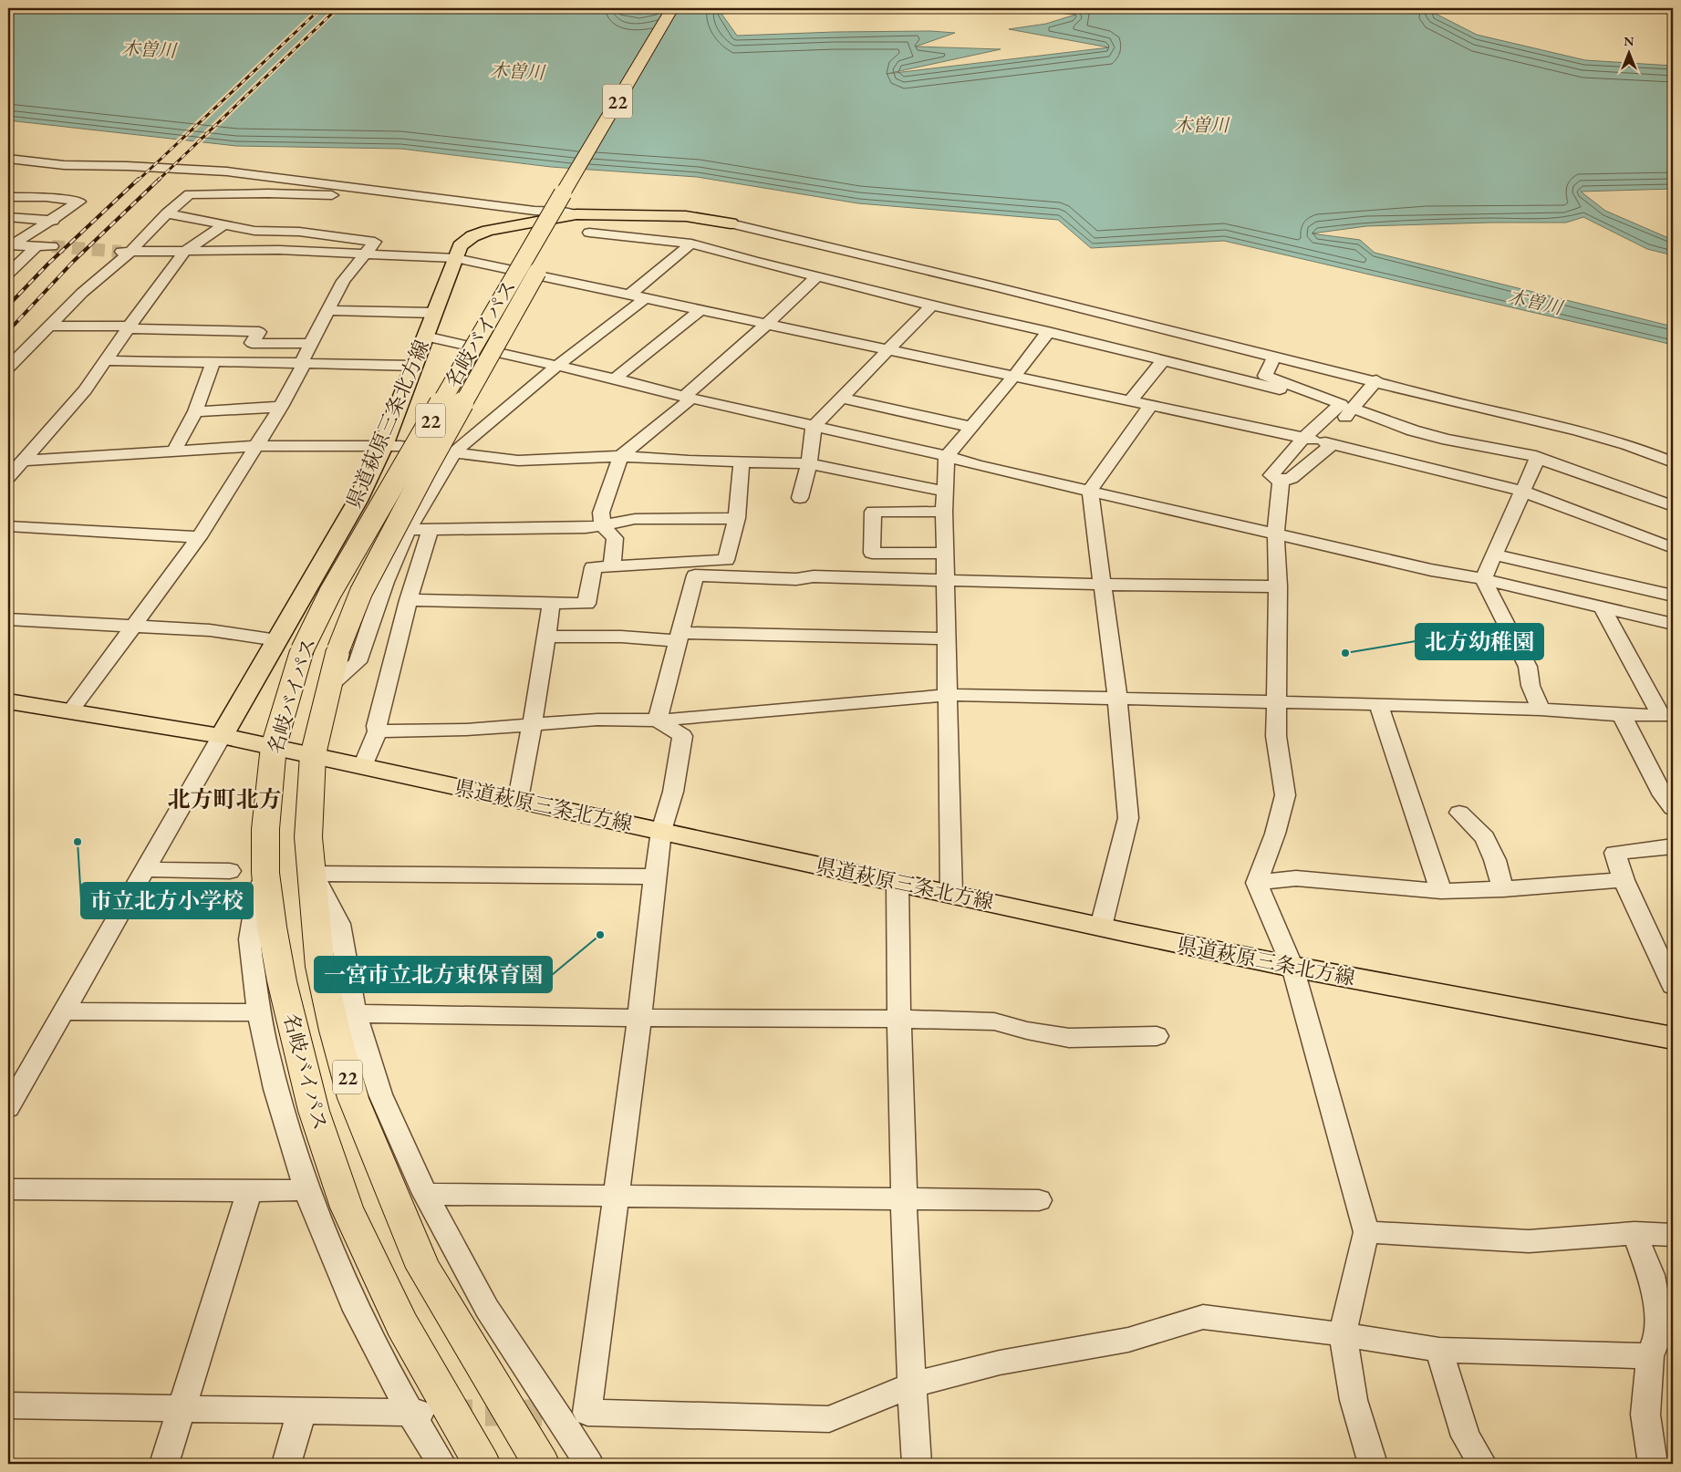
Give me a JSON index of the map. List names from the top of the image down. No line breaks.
{"streets":{"highway":["22","名岐バイパス"],"main road":["県道萩原三条北方線"]},"crossings":[["名岐バイパス","県道萩原三条北方線"]],"districts":["北方町北方"],"water":["木曽川"],"places":["北方幼稚園","市立北方小学校","一宮市立北方東保育園"],"north":"top"}
